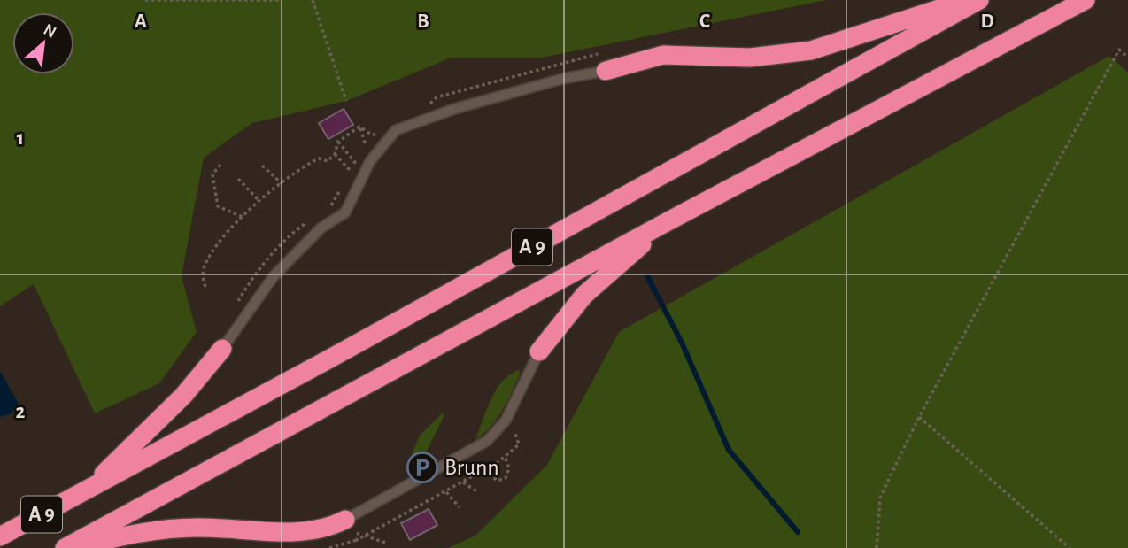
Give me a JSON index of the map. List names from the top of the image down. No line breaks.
{"streets":{"highway":["A 9"]},"places":{"parking":["Brunn"]},"north":"top right","grid":{"columns":["A","B","C","D"],"rows":["1","2"]}}
